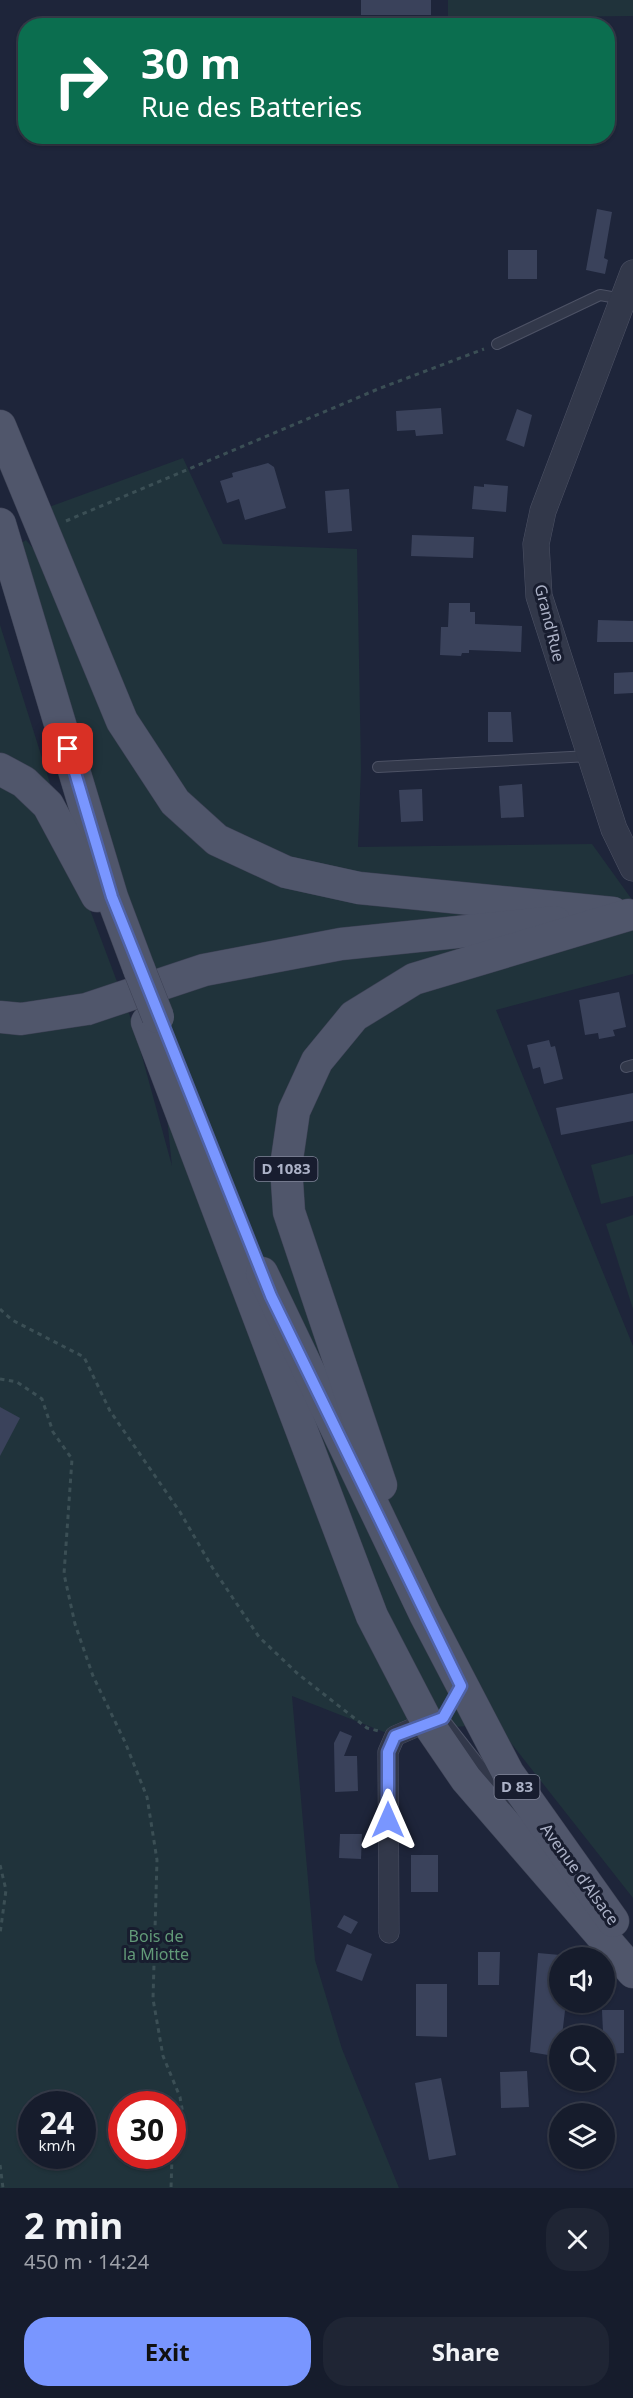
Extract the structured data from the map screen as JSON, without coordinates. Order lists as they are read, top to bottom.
{
  "streets": {
    "main road": ["D 1083", "D 83", "Avenue d'Alsace"],
    "street": ["Grand'Rue"]
  },
  "crossings": [
    ["D 1083", "D 83"],
    ["D 1083", "Avenue d'Alsace"],
    ["D 83", "Avenue d'Alsace"]
  ],
  "parks": ["Bois de la Miotte"],
  "page": {
    "turn": ["30 m", "Rue des Batteries"],
    "speed": "24 km/h",
    "limit": "30",
    "heading": ["2 min", "450 m · 14:24"],
    "buttons": ["Exit", "Share"]
  }
}
